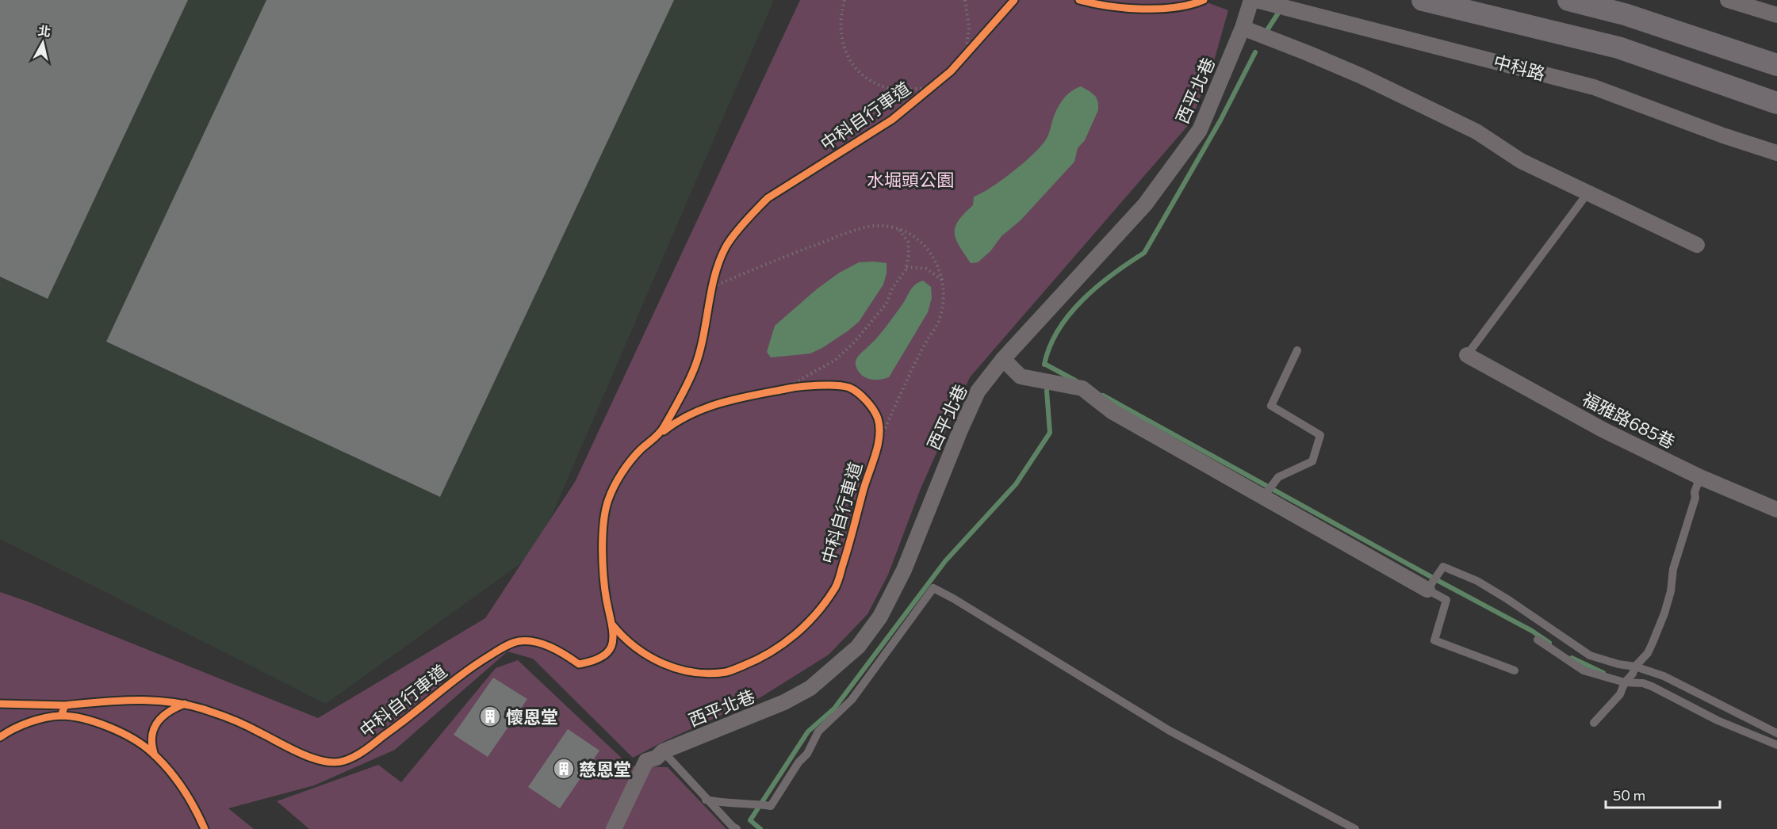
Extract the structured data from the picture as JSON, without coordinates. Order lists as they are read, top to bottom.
{
  "streets": {
    "street": ["中科路", "西平北巷", "福雅路685巷"],
    "cycle path": ["中科自行車道"]
  },
  "parks": ["水堀頭公園"],
  "places": {
    "building": ["懷恩堂", "慈恩堂"]
  },
  "scale_bar": "50 m",
  "north": "top"
}
